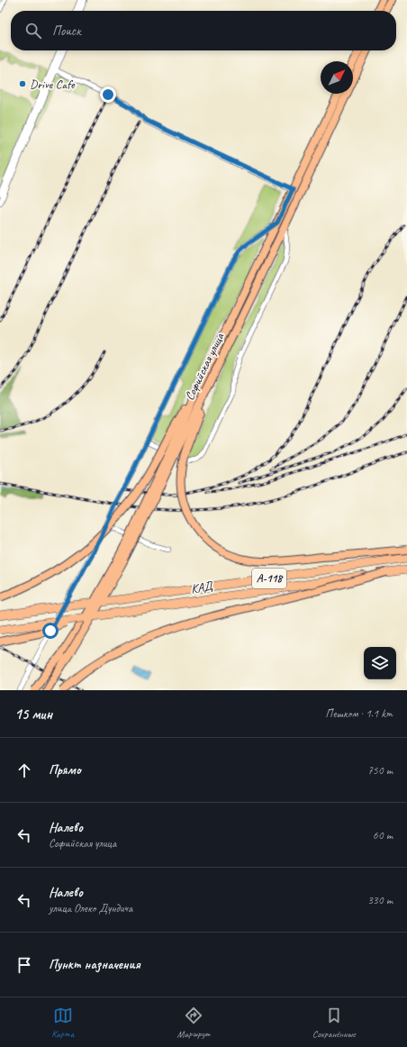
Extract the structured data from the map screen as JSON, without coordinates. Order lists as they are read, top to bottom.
{
  "streets": {
    "highway": ["А-118", "КАД"],
    "main road": ["Софийская улица"]
  },
  "places": ["Drive Cafe"],
  "north": "top right",
  "page": {
    "search": "Поиск",
    "heading": ["15 мин", "Пешком · 1.1 km"],
    "list": [
      ["Прямо", "750 m"],
      ["Налево", "Софийская улица", "60 m"],
      ["Налево", "улица Олеко Дундича", "330 m"],
      "Пункт назначения"
    ],
    "nav": ["Карта", "Маршрут", "Сохранённые"]
  }
}
